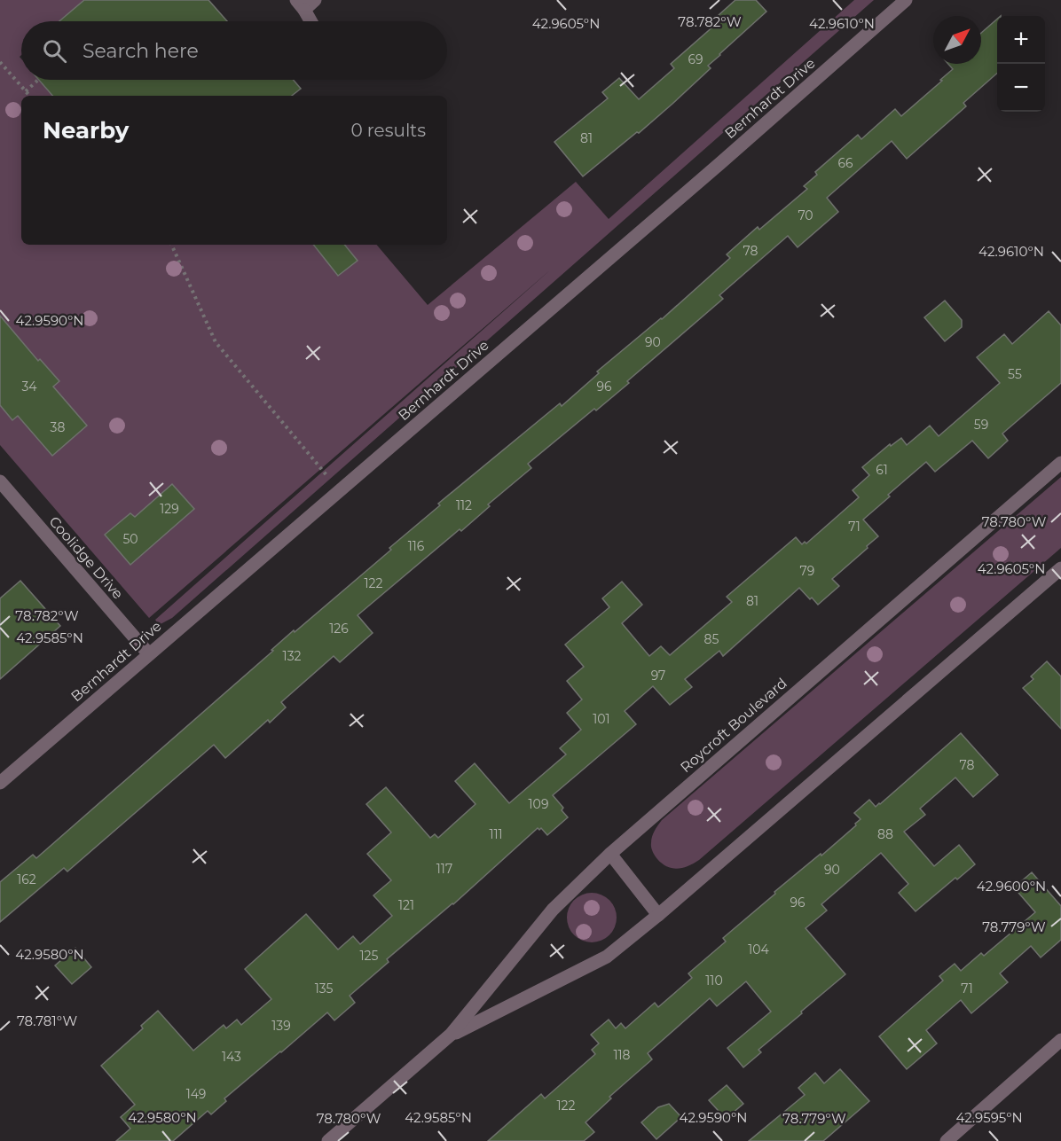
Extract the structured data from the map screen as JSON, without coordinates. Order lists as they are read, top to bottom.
{
  "streets": {
    "street": ["Bernhardt Drive", "Coolidge Drive", "Roycroft Boulevard"]
  },
  "crossings": [
    ["Bernhardt Drive", "Coolidge Drive"]
  ],
  "house_numbers": [
    "69",
    "81",
    "66",
    "70",
    "78",
    "90",
    "55",
    "34",
    "96",
    "59",
    "38",
    "61",
    "112",
    "129",
    "71",
    "50",
    "116",
    "79",
    "122",
    "81",
    "126",
    "85",
    "132",
    "97",
    "101",
    "78",
    "109",
    "111",
    "88",
    "117",
    "90",
    "162",
    "96",
    "121",
    "104",
    "125",
    "110",
    "135",
    "71",
    "139",
    "118",
    "143",
    "149",
    "122"
  ],
  "north": "top right",
  "page": {
    "map_buttons": ["+", "−"],
    "search": "Search here",
    "heading": ["Nearby", "0 results"]
  },
  "coordinates": [
    "78.782°W",
    "42.9605°N",
    "42.9610°N",
    "42.9590°N",
    "78.780°W",
    "42.9585°N",
    "42.9600°N",
    "78.779°W",
    "42.9580°N",
    "78.781°W",
    "42.9595°N"
  ]
}
